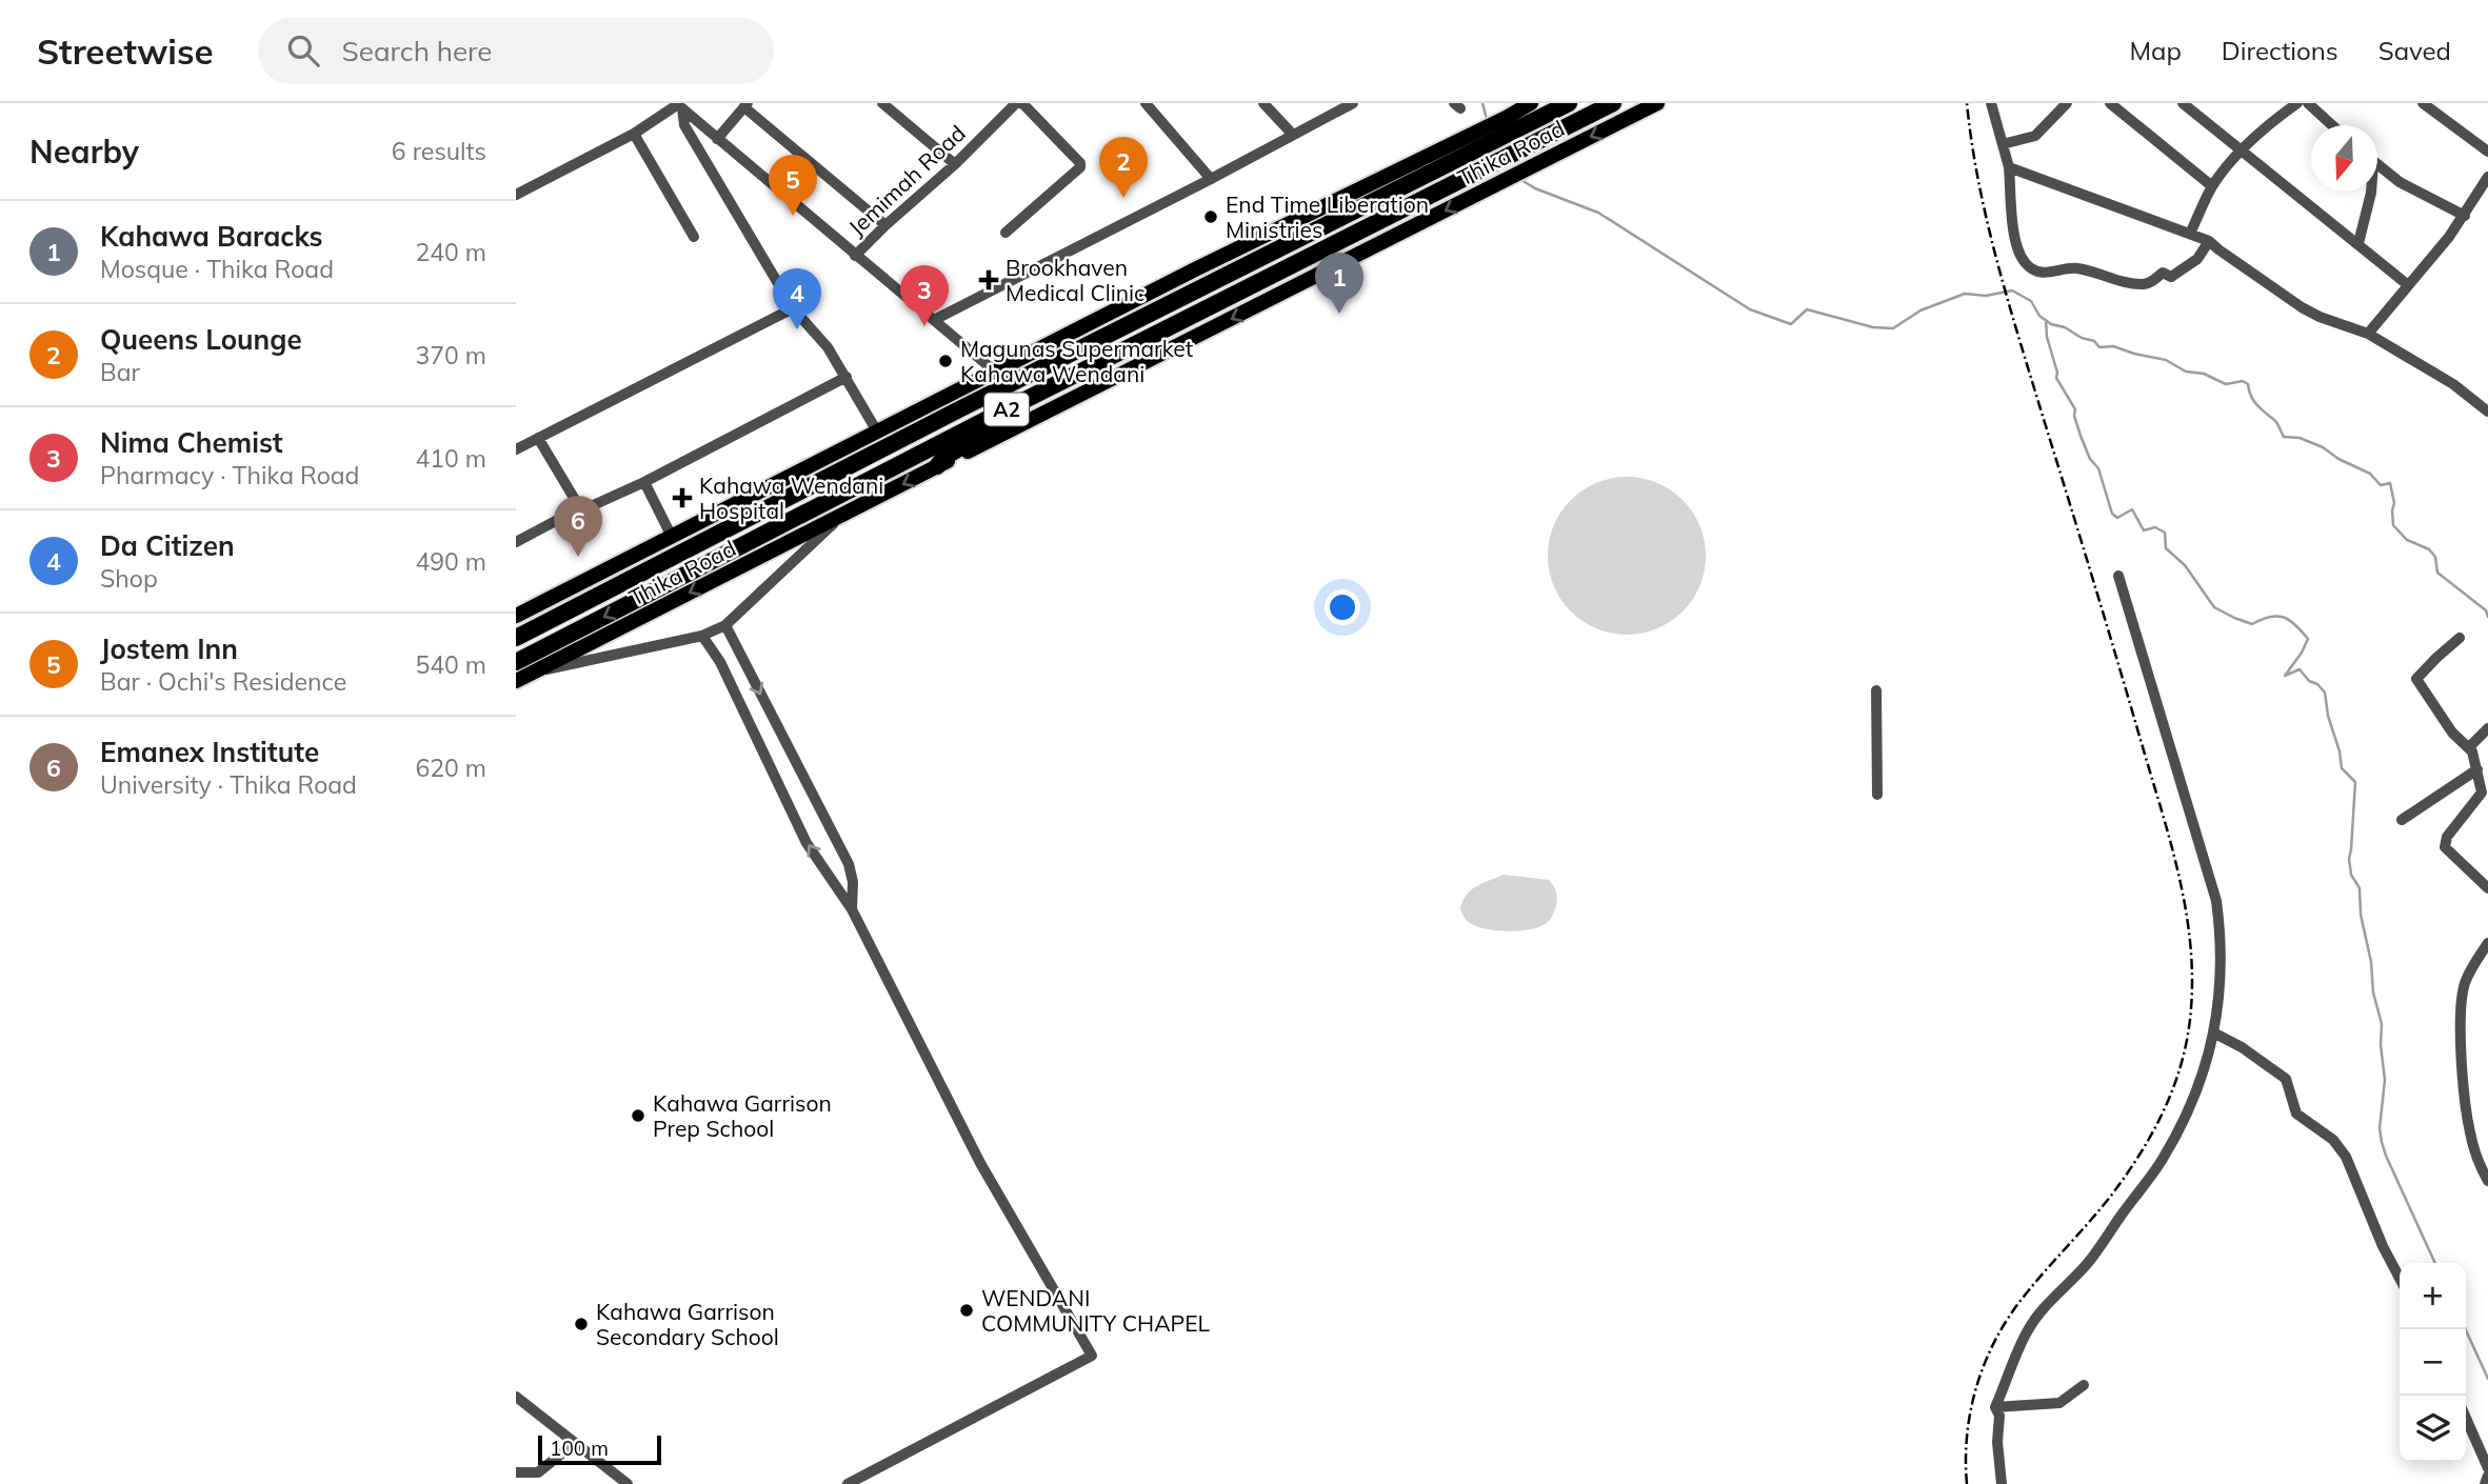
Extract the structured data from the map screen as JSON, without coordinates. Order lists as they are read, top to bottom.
{
  "streets": {
    "highway": ["Thika Road", "A2"],
    "street": ["Jemimah Road"]
  },
  "places": {
    "other": [
      "End Time Liberation Ministries",
      "Magunas Supermarket Kahawa Wendani",
      "Kahawa Garrison Prep School",
      "WENDANI COMMUNITY CHAPEL",
      "Kahawa Garrison Secondary School"
    ],
    "health": ["Brookhaven Medical Clinic", "Kahawa Wendani Hospital"]
  },
  "scale_bar": "100 m",
  "north": "bottom",
  "page": {
    "header": "Streetwise",
    "search": "Search here",
    "nav": ["Map", "Directions", "Saved"],
    "heading": ["Nearby", "6 results"],
    "pins": [
      "2",
      "5",
      "1",
      "3",
      "4",
      "6"
    ],
    "list": [
      {
        "mark": "1",
        "name": "Kahawa Baracks",
        "note": "Mosque · Thika Road",
        "value": "240 m"
      },
      {
        "mark": "2",
        "name": "Queens Lounge",
        "note": "Bar",
        "value": "370 m"
      },
      {
        "mark": "3",
        "name": "Nima Chemist",
        "note": "Pharmacy · Thika Road",
        "value": "410 m"
      },
      {
        "mark": "4",
        "name": "Da Citizen",
        "note": "Shop",
        "value": "490 m"
      },
      {
        "mark": "5",
        "name": "Jostem Inn",
        "note": "Bar · Ochi's Residence",
        "value": "540 m"
      },
      {
        "mark": "6",
        "name": "Emanex Institute",
        "note": "University · Thika Road",
        "value": "620 m"
      }
    ],
    "map_buttons": ["+", "−"],
    "scale": "100 m"
  }
}
